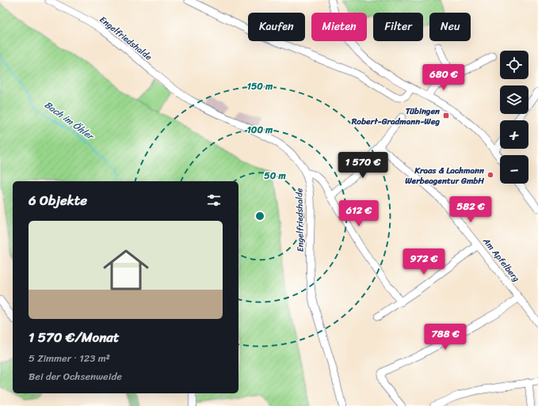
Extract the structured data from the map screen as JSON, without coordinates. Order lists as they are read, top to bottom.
{
  "streets": {
    "street": ["Engelfriedshalde", "Am Apfelberg"]
  },
  "water": ["Bach im Öhler"],
  "places": {
    "transit": ["Tübingen Robert-Gradmann-Weg"],
    "other": ["Kraas & Lachmann Werbeagentur GmbH"]
  },
  "page": {
    "chip": [
      "Kaufen",
      "Mieten",
      "Filter",
      "Neu"
    ],
    "map_buttons": ["+", "−"],
    "price": [
      "680 €",
      "1 570 €",
      "582 €",
      "612 €",
      "972 €",
      "788 €"
    ],
    "heading": "6 Objekte",
    "list": [
      {
        "name": "1 570 €/Monat",
        "note": "5 Zimmer · 123 m² · Bei der Ochsenweide"
      }
    ]
  },
  "rings": ["150 m", "100 m", "50 m"]
}
